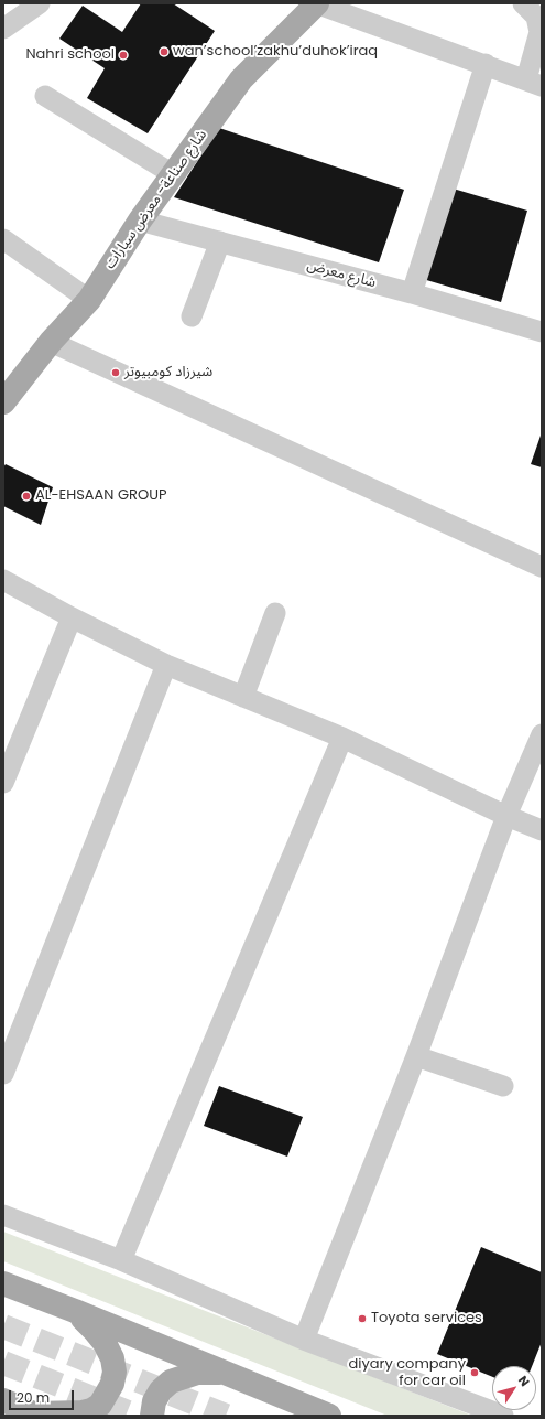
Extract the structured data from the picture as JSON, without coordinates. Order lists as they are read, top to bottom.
{
  "streets": {
    "main road": ["شارع صناعة- معرض سيارات"],
    "street": ["شارع معرض"]
  },
  "crossings": [
    ["شارع صناعة- معرض سيارات", "شارع معرض"]
  ],
  "places": [
    "wan’school’zakhu’duhok’iraq",
    "Nahri school",
    "شيرزاد كومبيوتر",
    "AL-EHSAAN GROUP",
    "Toyota services",
    "diyary company for car oil"
  ],
  "scale_bar": "20 m",
  "north": "top right"
}
